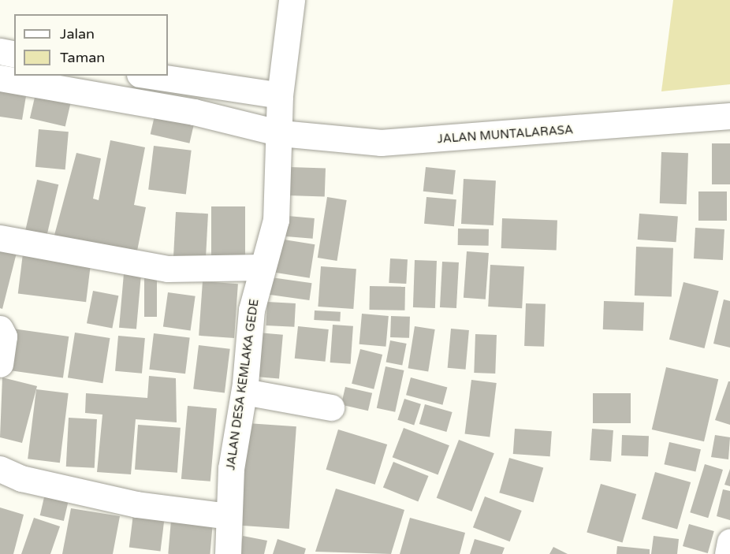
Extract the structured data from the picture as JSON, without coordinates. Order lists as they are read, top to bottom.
{
  "streets": {
    "street": ["JALAN MUNTALARASA", "JALAN DESA KEMLAKA GEDE"]
  },
  "crossings": [
    ["JALAN MUNTALARASA", "JALAN DESA KEMLAKA GEDE"]
  ],
  "legend": ["Jalan", "Taman"]
}
